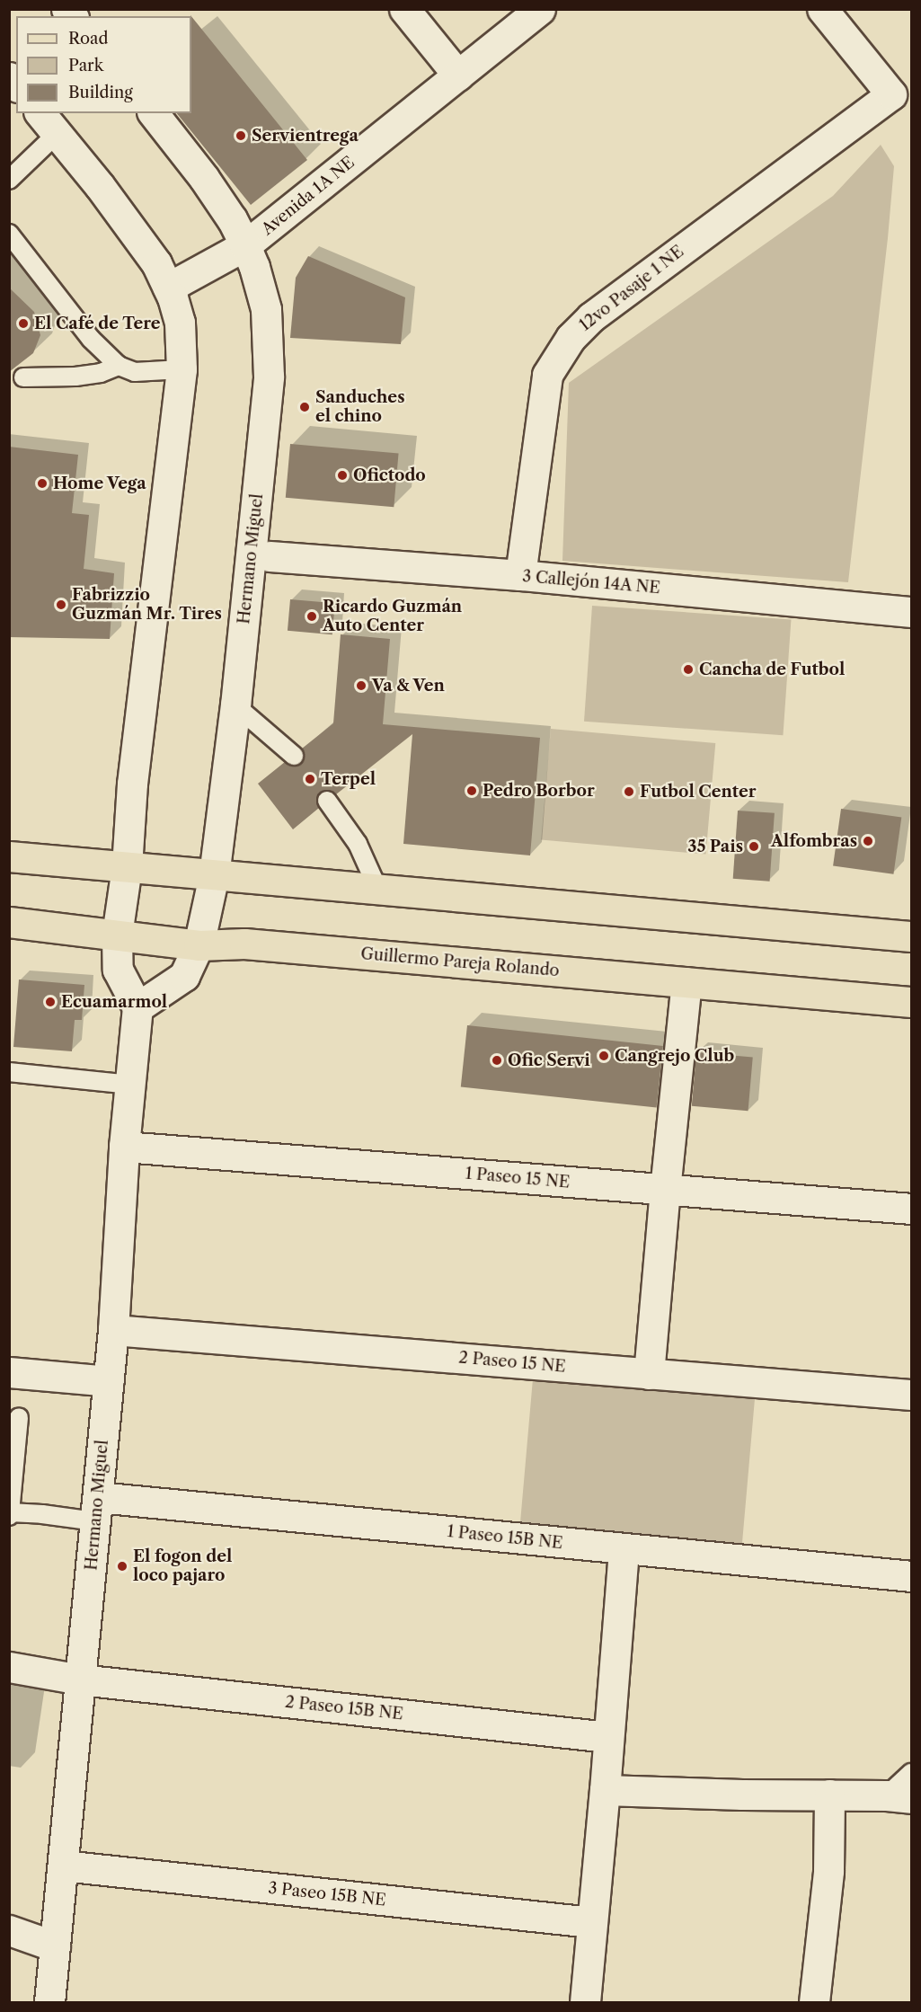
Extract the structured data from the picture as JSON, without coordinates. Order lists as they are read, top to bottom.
{
  "streets": {
    "main road": ["Guillermo Pareja Rolando"],
    "street": [
      "Avenida 1A NE",
      "12vo Pasaje 1 NE",
      "Hermano Miguel",
      "3 Callejón 14A NE",
      "1 Paseo 15 NE",
      "2 Paseo 15 NE",
      "1 Paseo 15B NE",
      "2 Paseo 15B NE",
      "3 Paseo 15B NE"
    ]
  },
  "crossings": [
    ["Avenida 1A NE", "Hermano Miguel"],
    ["12vo Pasaje 1 NE", "3 Callejón 14A NE"],
    ["Hermano Miguel", "Guillermo Pareja Rolando"],
    ["Hermano Miguel", "1 Paseo 15 NE"],
    ["Hermano Miguel", "2 Paseo 15 NE"],
    ["Hermano Miguel", "1 Paseo 15B NE"],
    ["Hermano Miguel", "2 Paseo 15B NE"],
    ["Hermano Miguel", "3 Paseo 15B NE"]
  ],
  "places": [
    "Servientrega",
    "El Café de Tere",
    "Sanduches el chino",
    "Ofictodo",
    "Home Vega",
    "Fabrizzio Guzmán Mr. Tires",
    "Ricardo Guzmán Auto Center",
    "Cancha de Futbol",
    "Va & Ven",
    "Terpel",
    "Pedro Borbor",
    "Futbol Center",
    "Alfombras",
    "35 Pais",
    "Ecuamarmol",
    "Cangrejo Club",
    "Ofic Servi",
    "El fogon del loco pajaro"
  ],
  "legend": ["Road", "Park", "Building"]
}
